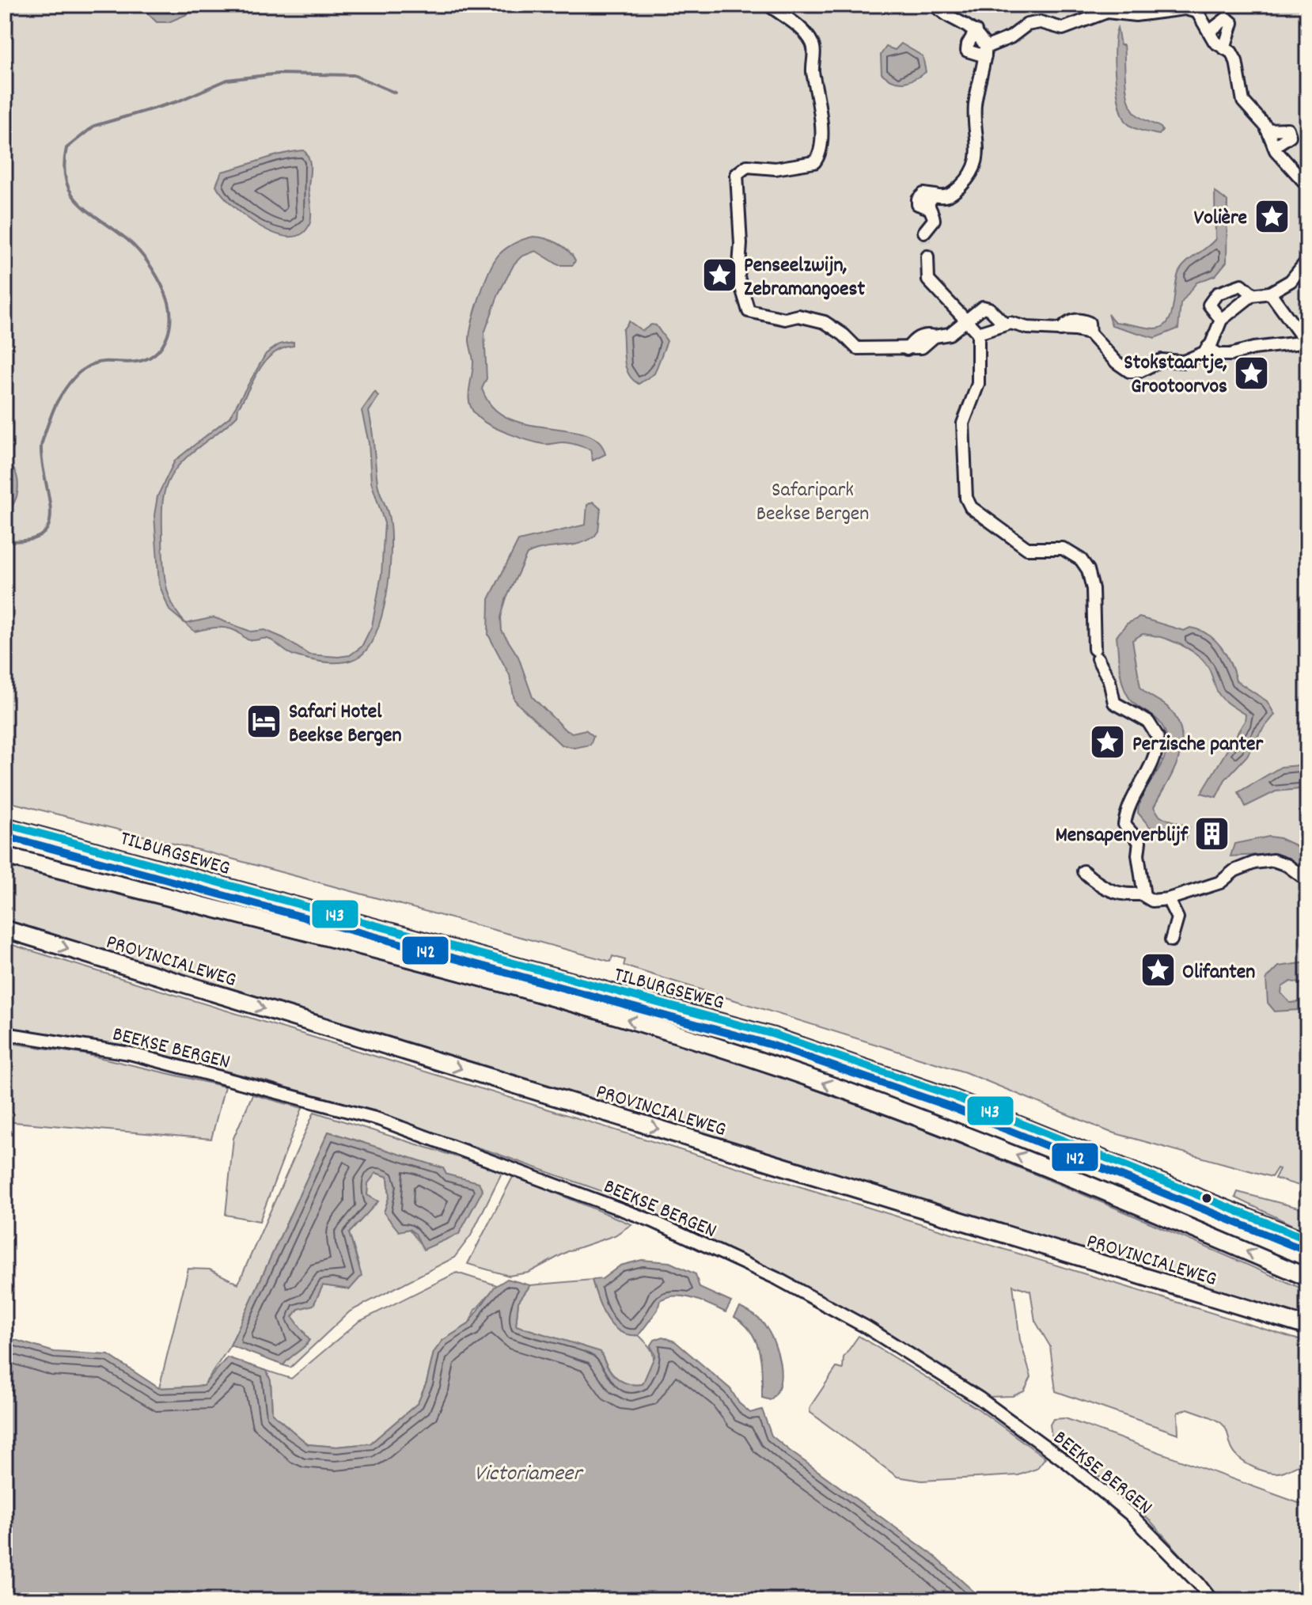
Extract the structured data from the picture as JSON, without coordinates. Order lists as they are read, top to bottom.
{
  "streets": {
    "highway": ["PROVINCIALEWEG"],
    "street": ["TILBURGSEWEG", "BEEKSE BERGEN"]
  },
  "water": ["Victoriameer"],
  "parks": ["Safaripark Beekse Bergen"],
  "places": {
    "place": [
      "Volière",
      "Penseelzwijn, Zebramangoest",
      "Stokstaartje, Grootoorvos",
      "Perzische panter",
      "Olifanten"
    ],
    "hotel": ["Safari Hotel Beekse Bergen"],
    "building": ["Mensapenverblijf"]
  },
  "lines": ["transit line 143", "transit line 142"]
}
